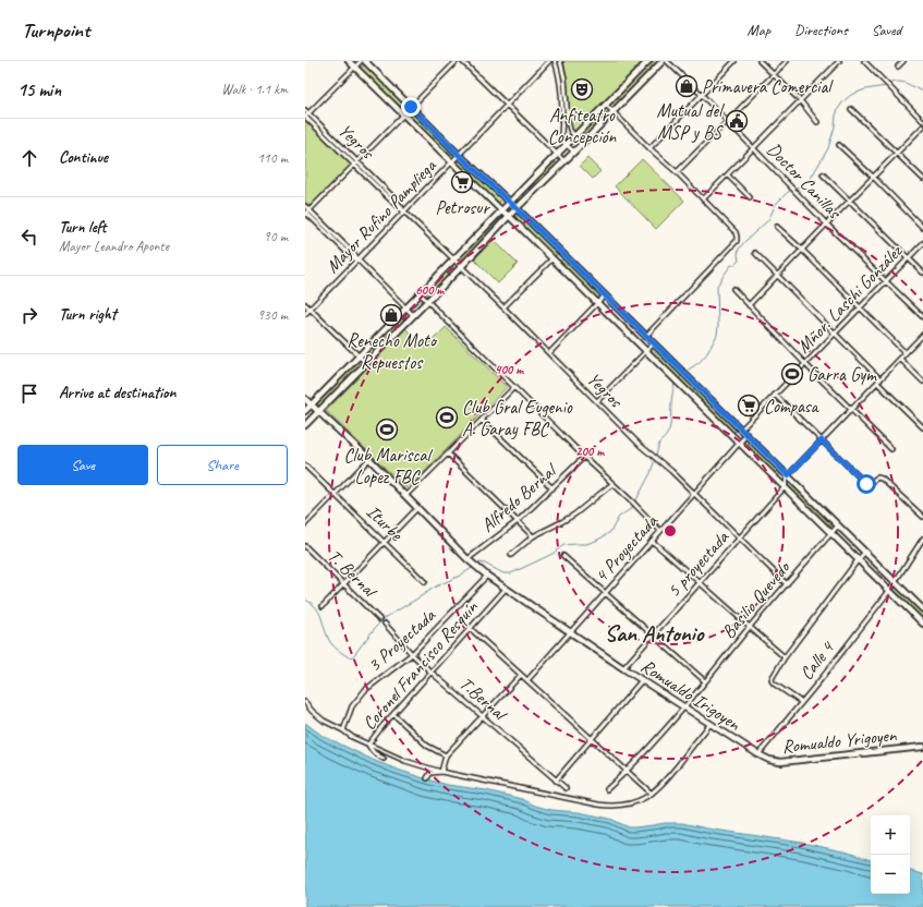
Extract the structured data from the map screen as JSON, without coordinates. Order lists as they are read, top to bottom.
{
  "streets": {
    "street": [
      "Yegros",
      "Doctor Canillas",
      "Mayor Rufino Pampliega",
      "Mñor. Laschi González",
      "Alfredo Bernal",
      "Iturbe",
      "4 Proyectada",
      "5 proyectada",
      "T. Bernal",
      "Basilio Quevedo",
      "3 Proyectada",
      "Calle 4",
      "Coronel Francisco Resquín",
      "Romualdo Irigoyen",
      "T.Bernal",
      "Romualdo Yrigoyen"
    ]
  },
  "crossings": [
    ["Yegros", "Mayor Rufino Pampliega"],
    ["Yegros", "4 Proyectada"],
    ["Yegros", "5 proyectada"],
    ["Yegros", "Basilio Quevedo"],
    ["Doctor Canillas", "Mñor. Laschi González"],
    ["Alfredo Bernal", "Romualdo Irigoyen"],
    ["4 Proyectada", "Romualdo Irigoyen"],
    ["5 proyectada", "Romualdo Irigoyen"],
    ["Basilio Quevedo", "Romualdo Irigoyen"],
    ["3 Proyectada", "Romualdo Irigoyen"],
    ["3 Proyectada", "T.Bernal"],
    ["Calle 4", "Romualdo Irigoyen"],
    ["Calle 4", "Romualdo Yrigoyen"],
    ["Coronel Francisco Resquín", "Romualdo Irigoyen"],
    ["Coronel Francisco Resquín", "T.Bernal"],
    ["Romualdo Irigoyen", "Romualdo Yrigoyen"]
  ],
  "districts": ["San Antonio"],
  "places": {
    "shop": ["Primavera Comercial", "Renecho Moto Repuestos"],
    "theatre": ["Anfiteatro Concepción"],
    "public building": ["Mutual del MSP y BS"],
    "supermarket": ["Petrosur", "Compasa"],
    "sports": ["Garra Gym", "Club Gral Eugenio A. Garay FBC", "Club Mariscal Lopez FBC"]
  },
  "page": {
    "header": "Turnpoint",
    "nav": ["Map", "Directions", "Saved"],
    "heading": ["15 min", "Walk · 1.1 km"],
    "list": [
      ["Continue", "110 m"],
      ["Turn left", "Mayor Leandro Aponte", "90 m"],
      ["Turn right", "930 m"],
      "Arrive at destination"
    ],
    "buttons": ["Save", "Share"],
    "map_buttons": ["+", "−"]
  },
  "rings": ["600 m", "400 m", "200 m"]
}
